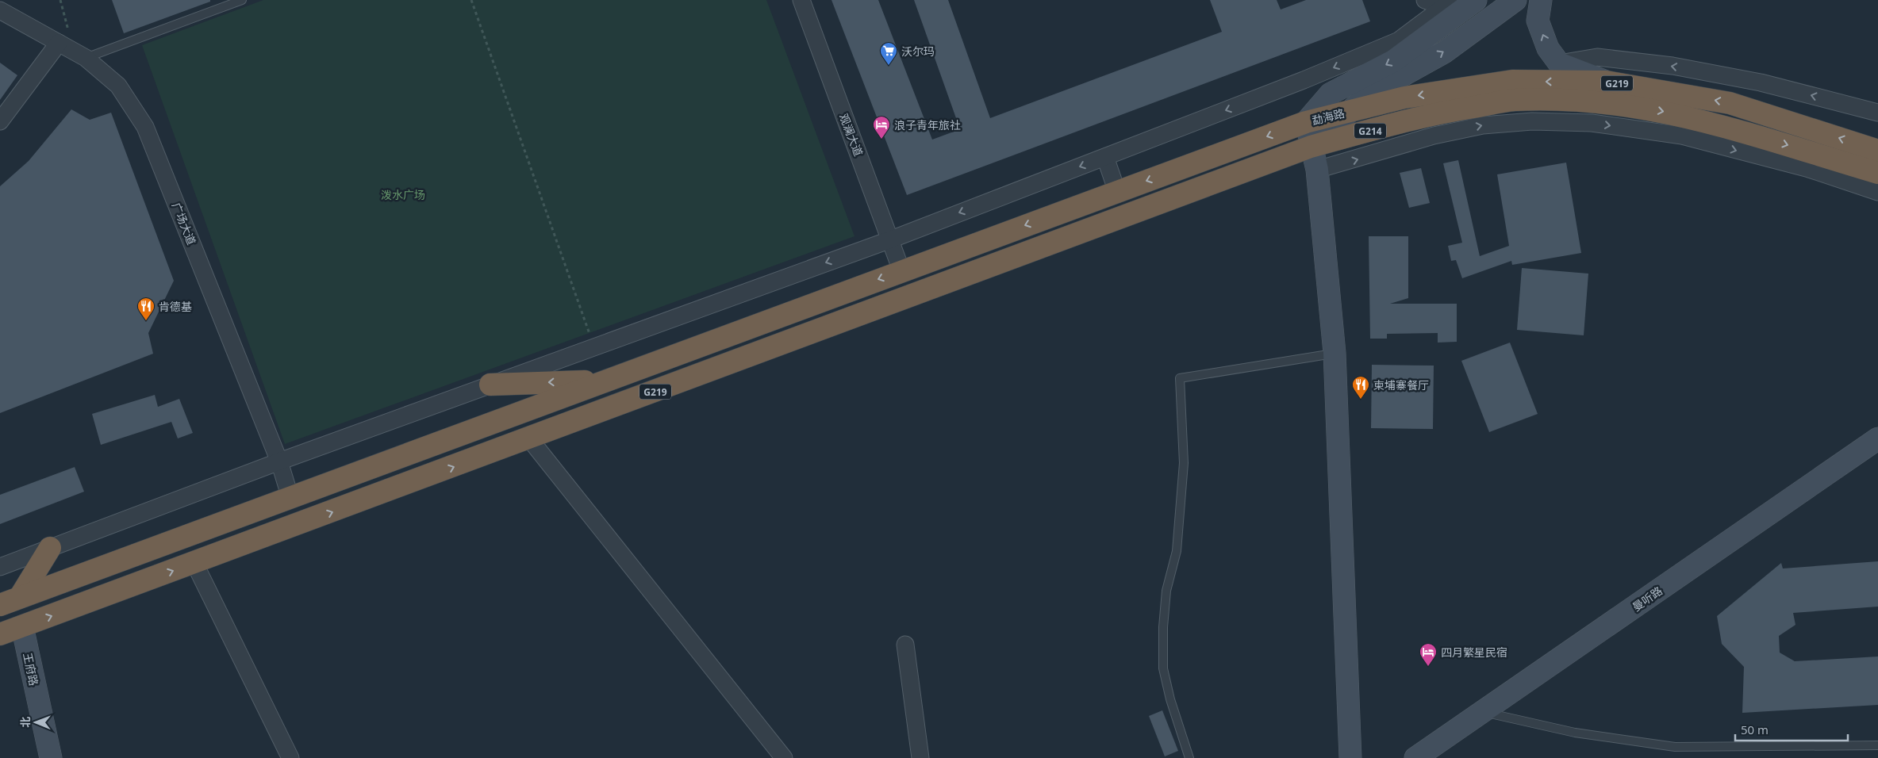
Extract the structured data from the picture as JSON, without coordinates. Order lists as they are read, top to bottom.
{
  "streets": {
    "highway": ["G219", "勐海路", "G214"],
    "street": [
      "观澜大道",
      "广场大道",
      "曼听路",
      "王府路"
    ]
  },
  "crossings": [
    ["G219", "勐海路"],
    ["G219", "G214"],
    ["G219", "观澜大道"],
    ["G219", "广场大道"],
    ["G219", "王府路"]
  ],
  "parks": ["泼水广场"],
  "places": {
    "supermarket": ["沃尔玛"],
    "hotel": ["浪子青年旅社", "四月繁星民宿"],
    "restaurant": ["肯德基", "柬埔寨餐厅"]
  },
  "scale_bar": "50 m",
  "north": "left"
}
